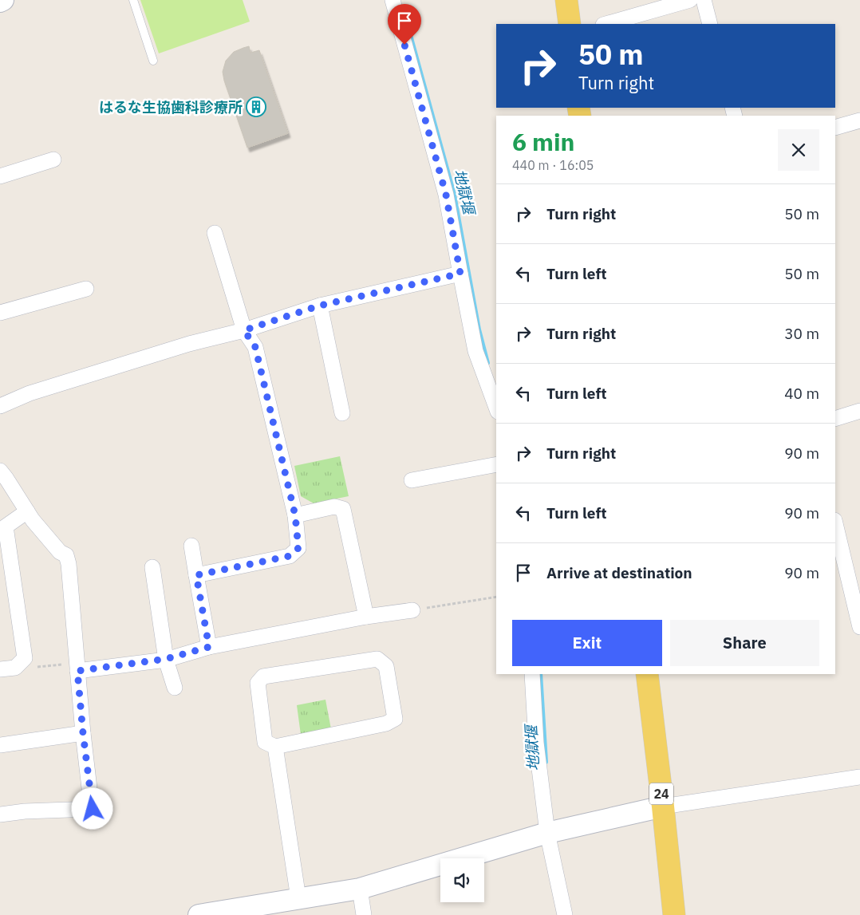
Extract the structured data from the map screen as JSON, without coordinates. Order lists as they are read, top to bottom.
{
  "streets": {
    "main road": ["24"]
  },
  "water": ["地獄堰"],
  "places": {
    "building": ["はるな生協歯科診療所"]
  },
  "page": {
    "turn": ["50 m", "Turn right"],
    "heading": ["6 min", "440 m · 16:05"],
    "list": [
      {
        "name": "Turn right",
        "value": "50 m"
      },
      {
        "name": "Turn left",
        "value": "50 m"
      },
      {
        "name": "Turn right",
        "value": "30 m"
      },
      {
        "name": "Turn left",
        "value": "40 m"
      },
      {
        "name": "Turn right",
        "value": "90 m"
      },
      {
        "name": "Turn left",
        "value": "90 m"
      },
      {
        "name": "Arrive at destination",
        "value": "90 m"
      }
    ],
    "buttons": ["Exit", "Share"]
  }
}
